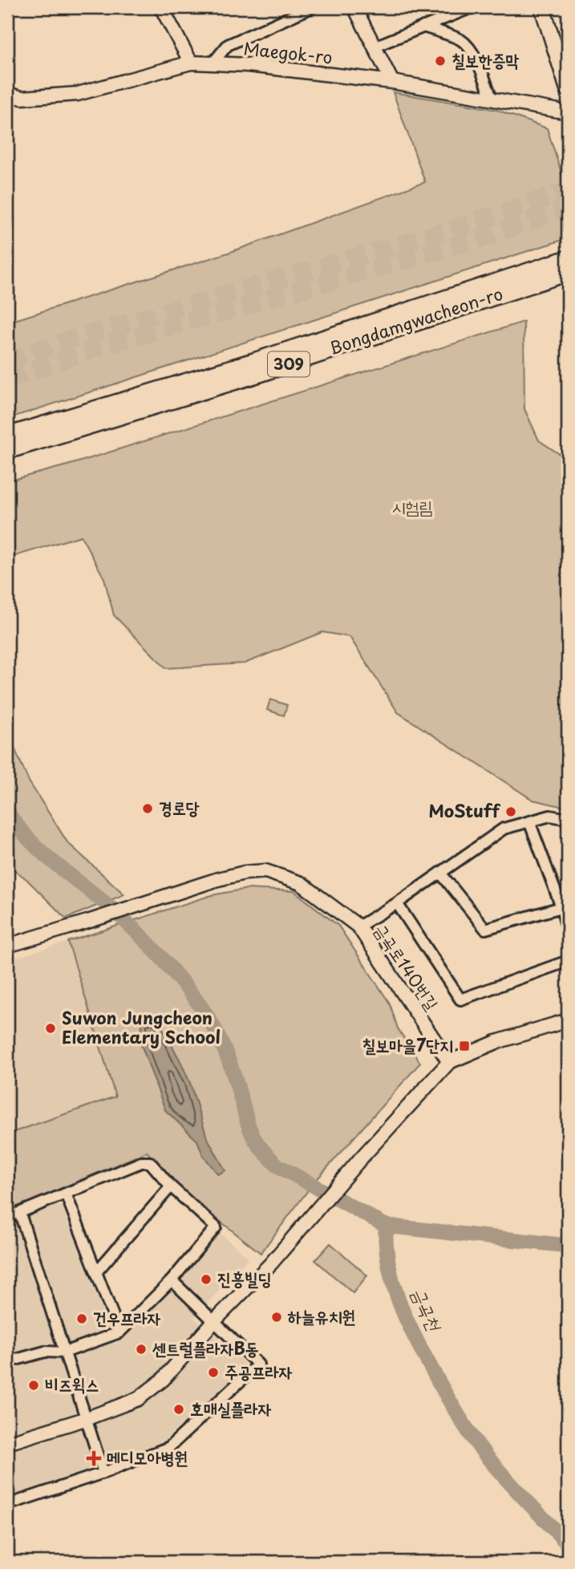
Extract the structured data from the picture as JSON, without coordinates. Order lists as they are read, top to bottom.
{
  "streets": {
    "highway": ["Bongdamgwacheon-ro", "309"],
    "street": ["Maegok-ro", "금곡로140번길"]
  },
  "water": ["금곡천"],
  "parks": ["시험림"],
  "places": {
    "other": [
      "칠보한증막",
      "경로당",
      "MoStuff",
      "Suwon Jungcheon Elementary School",
      "진흥빌딩",
      "하늘유치원",
      "건우프라자",
      "센트럴플라자B동",
      "주공프라자",
      "비즈윅스",
      "호매실플라자"
    ],
    "transit": ["칠보마을7단지"],
    "health": ["메디모아병원"]
  }
}
